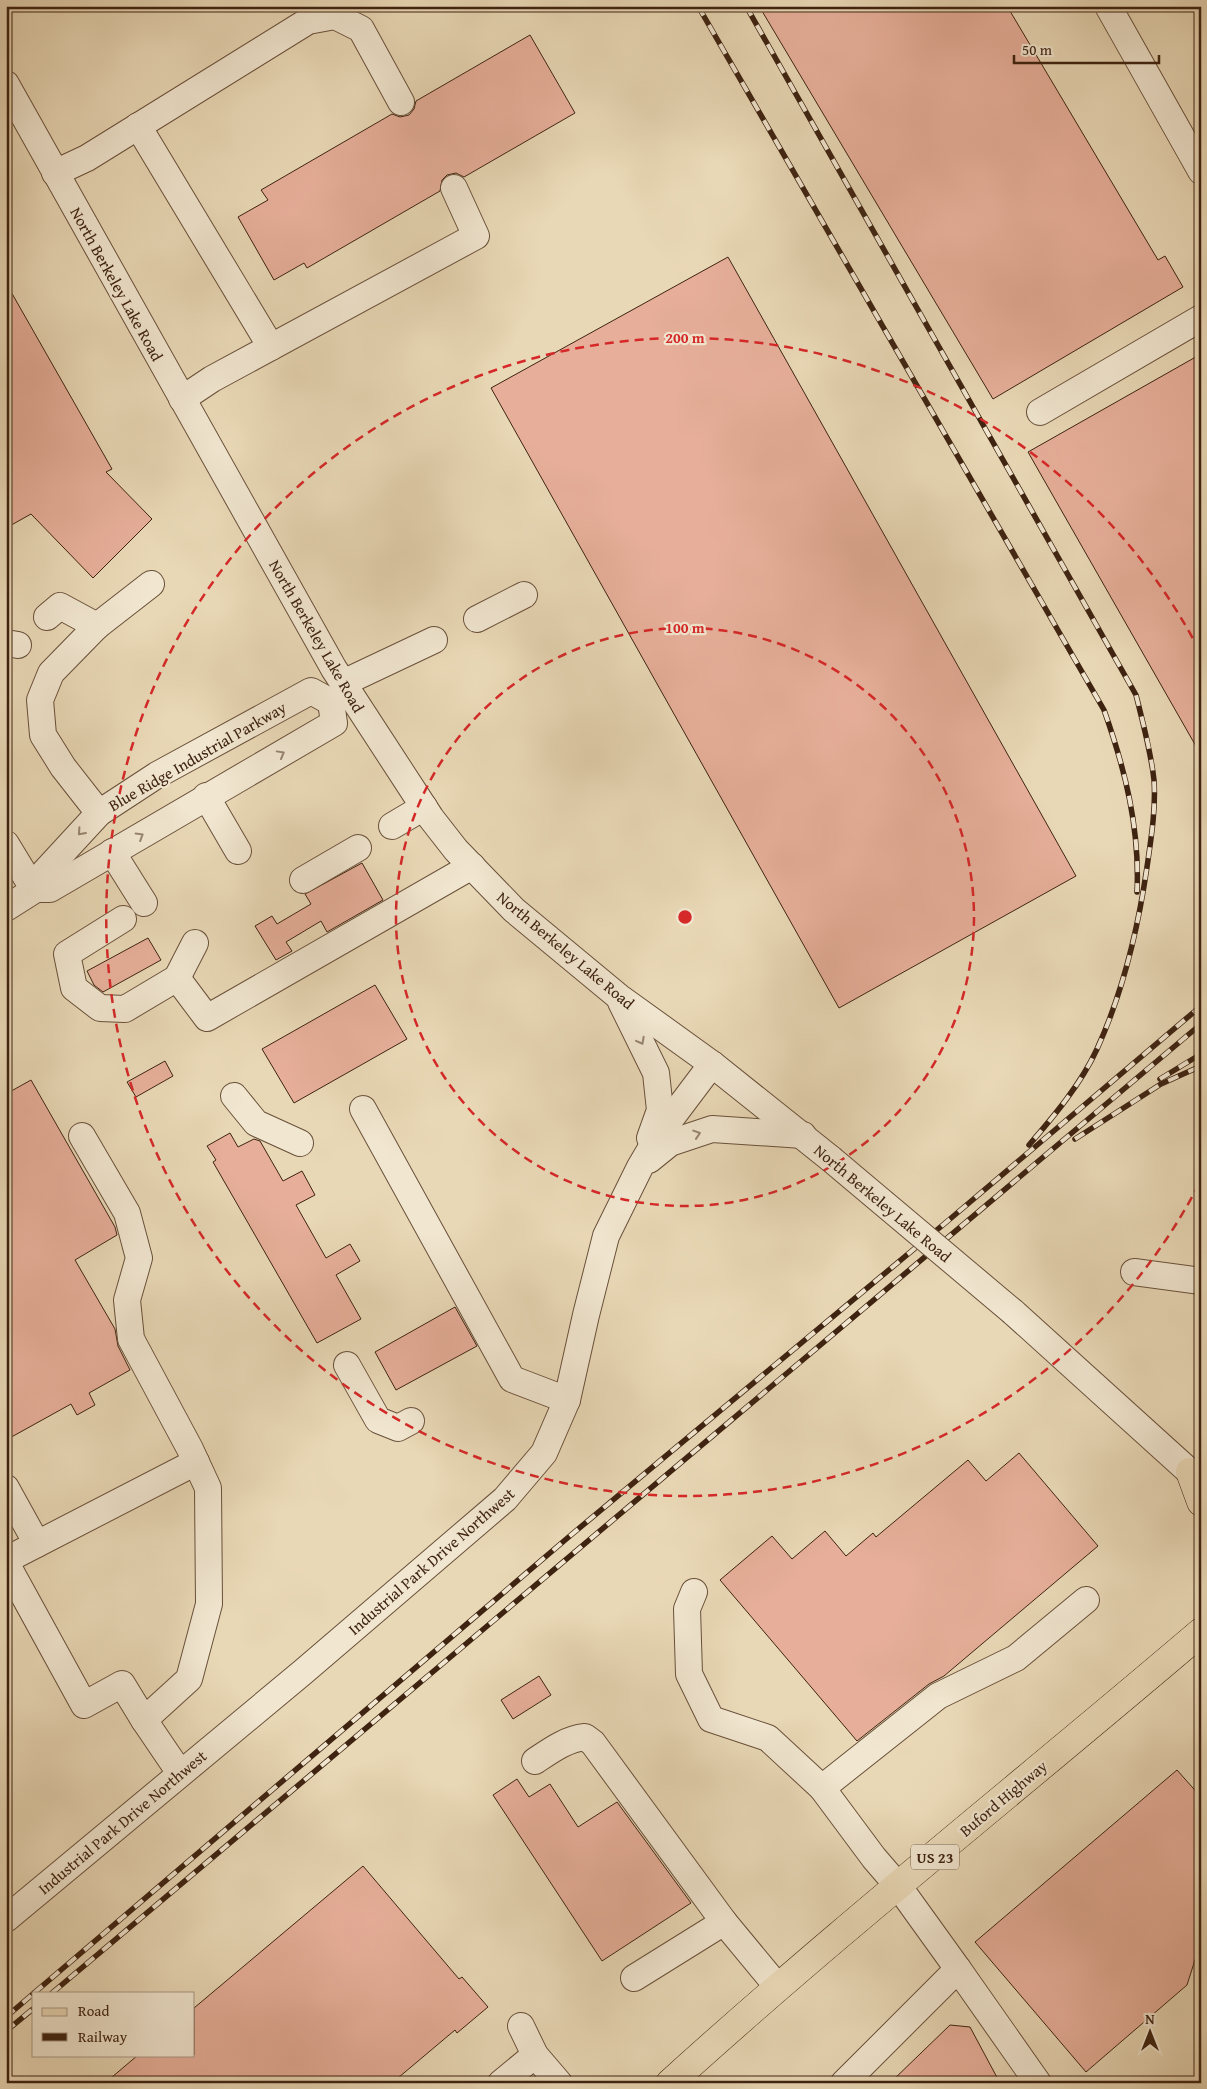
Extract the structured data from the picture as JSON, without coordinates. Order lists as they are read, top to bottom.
{
  "streets": {
    "main road": ["Buford Highway", "US 23"],
    "street": ["North Berkeley Lake Road", "Blue Ridge Industrial Parkway", "Industrial Park Drive Northwest"]
  },
  "crossings": [
    ["North Berkeley Lake Road", "Blue Ridge Industrial Parkway"],
    ["North Berkeley Lake Road", "Industrial Park Drive Northwest"]
  ],
  "legend": ["Road", "Railway"],
  "scale_bar": "50 m",
  "north": "top",
  "rings": ["200 m", "100 m"]
}
